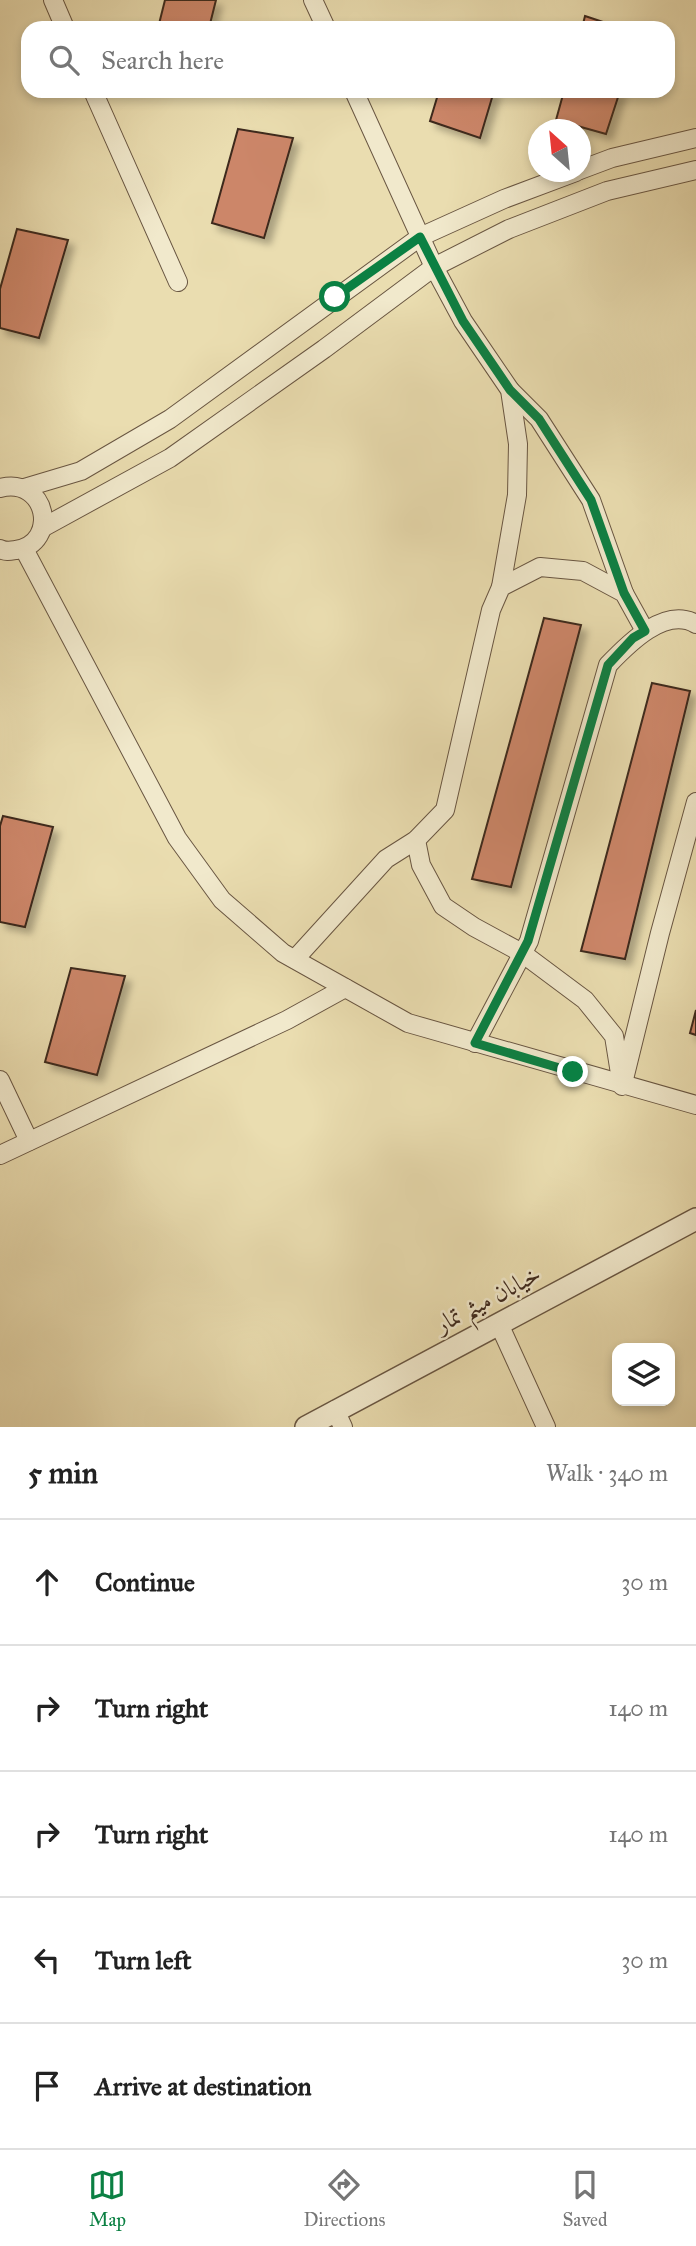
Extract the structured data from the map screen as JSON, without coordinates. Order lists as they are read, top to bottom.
{
  "streets": {
    "street": ["خیابان میثم تمار"]
  },
  "north": "top left",
  "page": {
    "search": "Search here",
    "heading": ["5 min", "Walk · 340 m"],
    "list": [
      ["Continue", "30 m"],
      ["Turn right", "140 m"],
      ["Turn right", "140 m"],
      ["Turn left", "30 m"],
      "Arrive at destination"
    ],
    "nav": ["Map", "Directions", "Saved"]
  }
}
